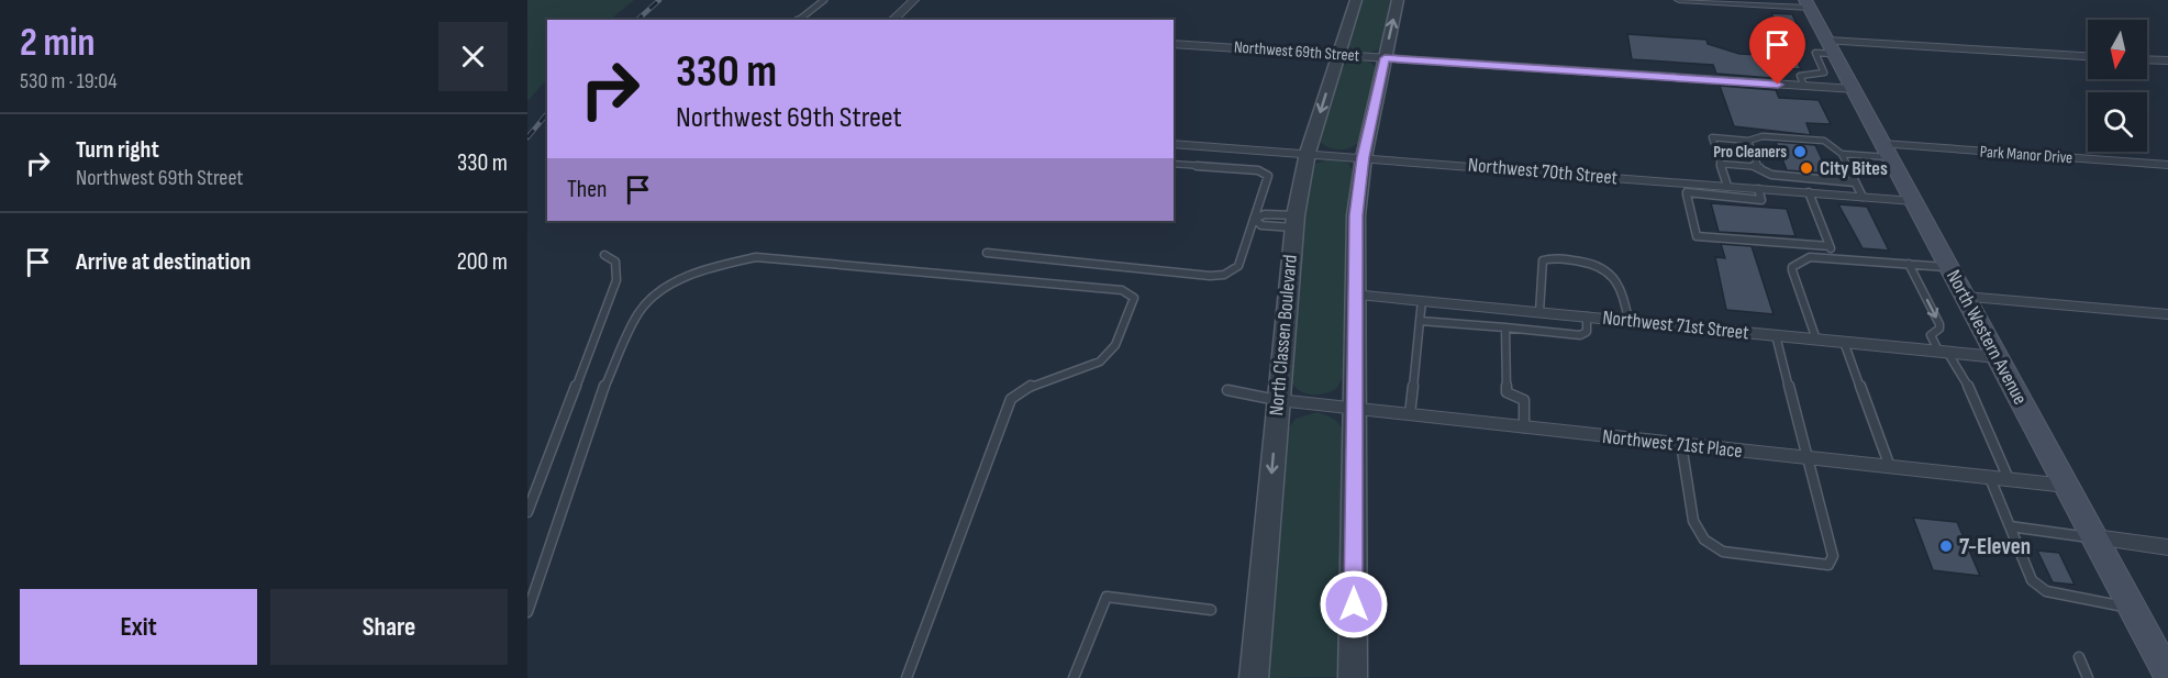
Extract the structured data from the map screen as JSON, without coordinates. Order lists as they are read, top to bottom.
{
  "streets": {
    "main road": ["North Western Avenue"],
    "street": [
      "Northwest 69th Street",
      "Park Manor Drive",
      "Northwest 70th Street",
      "Northwest 71st Street",
      "North Classen Boulevard",
      "Northwest 71st Place"
    ]
  },
  "crossings": [
    ["Northwest 69th Street", "North Classen Boulevard"],
    ["Northwest 69th Street", "North Western Avenue"],
    ["Park Manor Drive", "North Western Avenue"],
    ["Northwest 70th Street", "North Classen Boulevard"],
    ["Northwest 70th Street", "North Western Avenue"],
    ["Northwest 71st Street", "North Western Avenue"],
    ["North Classen Boulevard", "Northwest 71st Place"],
    ["North Western Avenue", "Northwest 71st Place"]
  ],
  "places": ["Pro Cleaners", "City Bites", "7-Eleven"],
  "north": "bottom",
  "page": {
    "heading": ["2 min", "530 m · 19:04"],
    "turn": ["330 m", "Northwest 69th Street"],
    "list": [
      {
        "name": "Turn right",
        "note": "Northwest 69th Street",
        "value": "330 m"
      },
      {
        "name": "Arrive at destination",
        "value": "200 m"
      }
    ],
    "then": "Then",
    "buttons": ["Exit", "Share"]
  }
}
